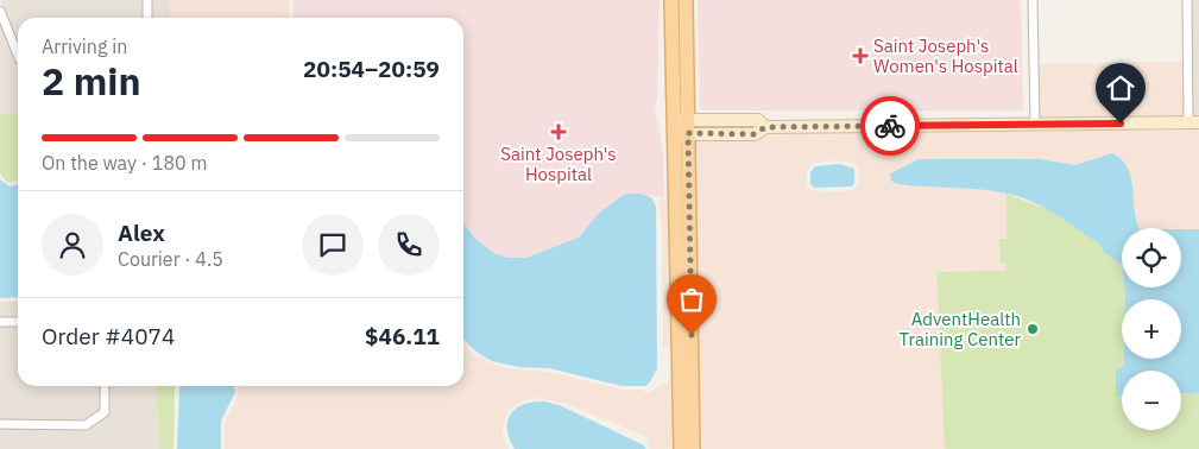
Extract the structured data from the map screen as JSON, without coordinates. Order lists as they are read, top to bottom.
{
  "places": {
    "health": ["Saint Joseph's Women's Hospital", "Saint Joseph's Hospital"],
    "other": ["AdventHealth Training Center"]
  },
  "page": {
    "heading": ["2 min", "Arriving in", "20:54–20:59"],
    "panel": [
      "Alex",
      "Courier · 4.5",
      "Order #4074",
      "$46.11"
    ],
    "bar": "On the way · 180 m",
    "map_buttons": ["+", "−"]
  }
}
